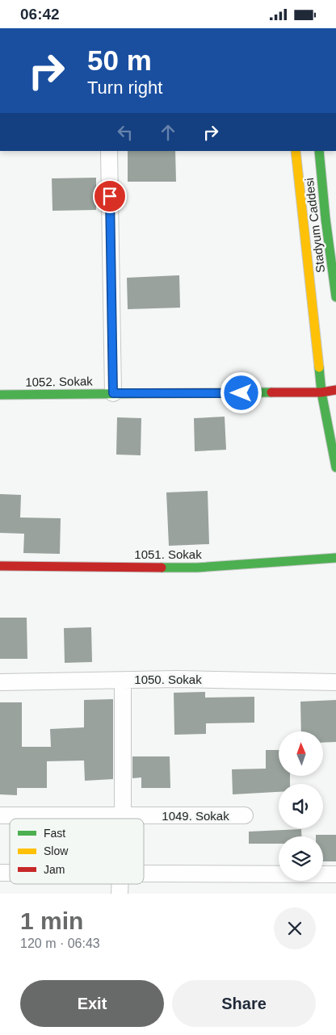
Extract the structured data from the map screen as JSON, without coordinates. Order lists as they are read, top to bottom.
{
  "streets": {
    "street": [
      "Stadyum Caddesi",
      "1052. Sokak",
      "1051. Sokak",
      "1050. Sokak",
      "1049. Sokak"
    ]
  },
  "legend": ["Fast", "Slow", "Jam"],
  "north": "top",
  "page": {
    "status": "06:42",
    "turn": ["50 m", "Turn right"],
    "heading": ["1 min", "120 m · 06:43"],
    "buttons": ["Exit", "Share"]
  }
}
